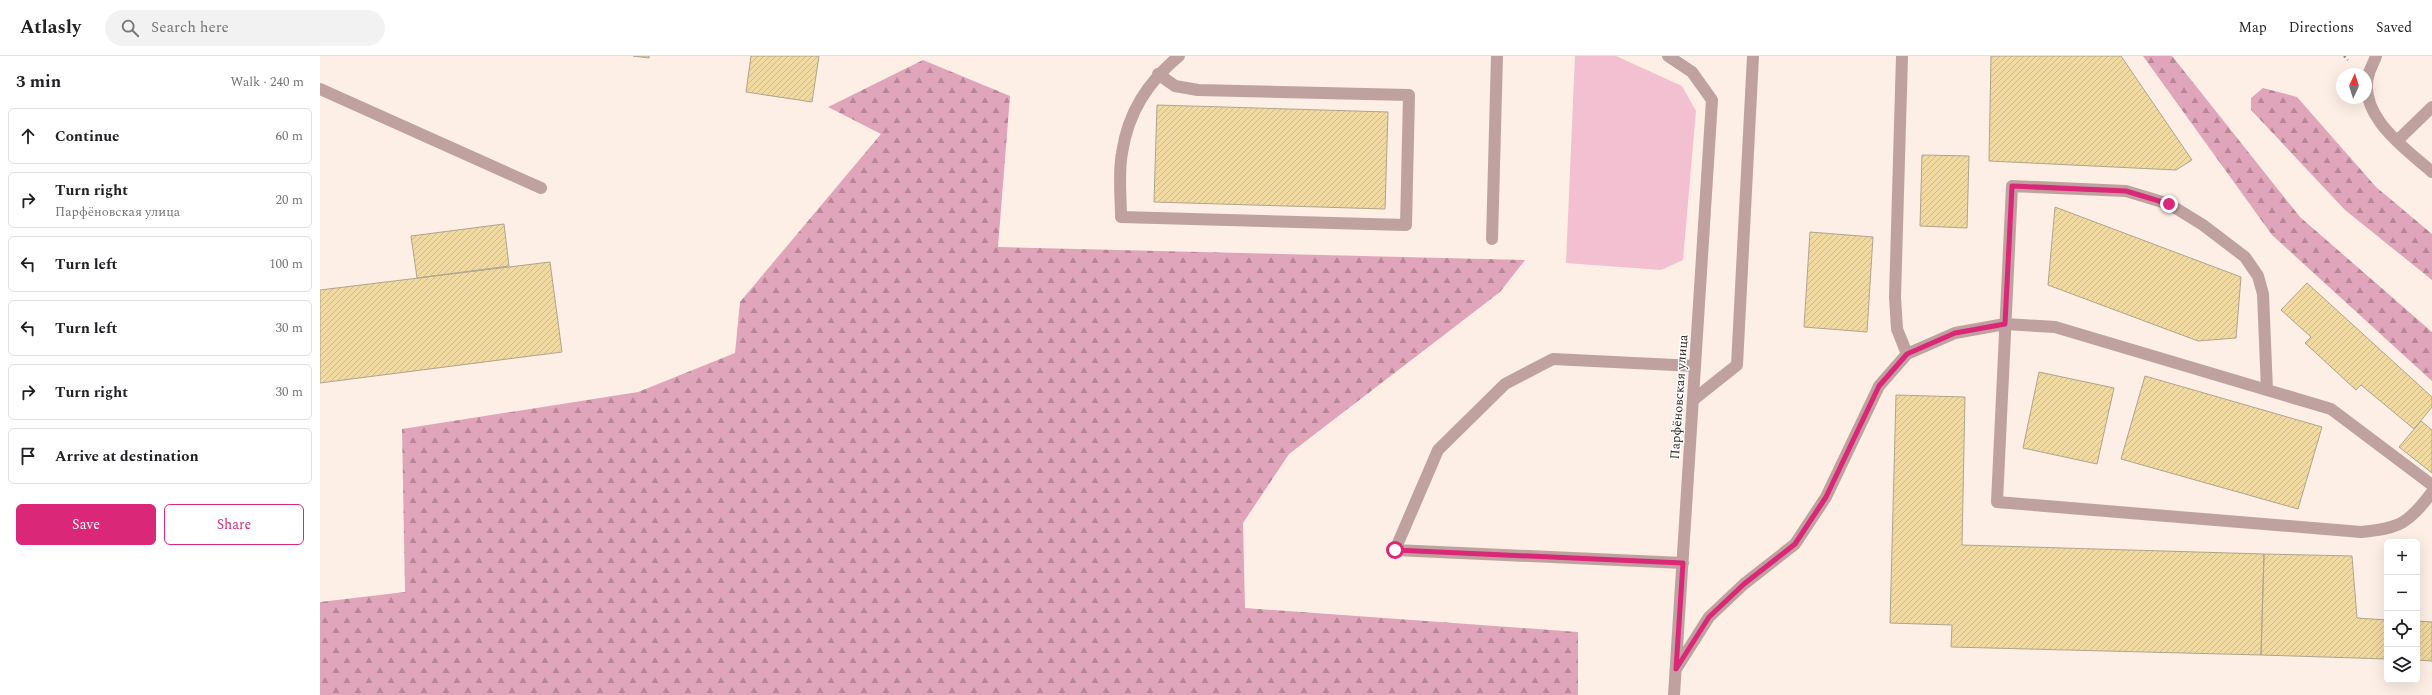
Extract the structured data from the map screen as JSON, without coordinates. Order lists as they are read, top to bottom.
{
  "streets": {
    "street": ["Парфёновская улица"]
  },
  "north": "top",
  "page": {
    "header": "Atlasly",
    "search": "Search here",
    "nav": ["Map", "Directions", "Saved"],
    "heading": ["3 min", "Walk · 240 m"],
    "list": [
      ["Continue", "60 m"],
      ["Turn right", "Парфёновская улица", "20 m"],
      ["Turn left", "100 m"],
      ["Turn left", "30 m"],
      ["Turn right", "30 m"],
      "Arrive at destination"
    ],
    "buttons": ["Save", "Share"],
    "map_buttons": ["+", "−"]
  }
}
